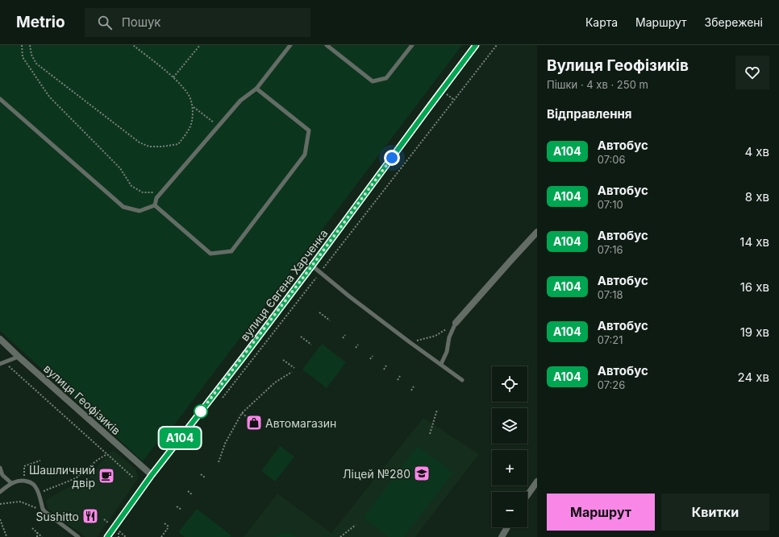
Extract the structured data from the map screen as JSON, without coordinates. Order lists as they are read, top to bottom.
{
  "streets": {
    "main road": ["вулиця Євгена Харченка"],
    "street": ["вулиця Геофізиків"]
  },
  "crossings": [
    ["вулиця Євгена Харченка", "вулиця Геофізиків"]
  ],
  "places": {
    "shop": ["Автомагазин"],
    "school or university": ["Ліцей №280"],
    "cafe": ["Шашличний двір"],
    "restaurant": ["Sushitto"]
  },
  "lines": ["bus line А104"],
  "page": {
    "header": "Metrio",
    "search": "Пошук",
    "nav": ["Карта", "Маршрут", "Збережені"],
    "on_map": "А104",
    "heading": [
      ["Вулиця Геофізиків", "Пішки · 4 хв · 250 m"],
      "Відправлення"
    ],
    "list": [
      {
        "mark": "А104",
        "name": "Автобус",
        "note": "07:06",
        "value": "4 хв"
      },
      {
        "mark": "А104",
        "name": "Автобус",
        "note": "07:10",
        "value": "8 хв"
      },
      {
        "mark": "А104",
        "name": "Автобус",
        "note": "07:16",
        "value": "14 хв"
      },
      {
        "mark": "А104",
        "name": "Автобус",
        "note": "07:18",
        "value": "16 хв"
      },
      {
        "mark": "А104",
        "name": "Автобус",
        "note": "07:21",
        "value": "19 хв"
      },
      {
        "mark": "А104",
        "name": "Автобус",
        "note": "07:26",
        "value": "24 хв"
      }
    ],
    "map_buttons": ["+", "−"],
    "buttons": ["Маршрут", "Квитки"]
  }
}
